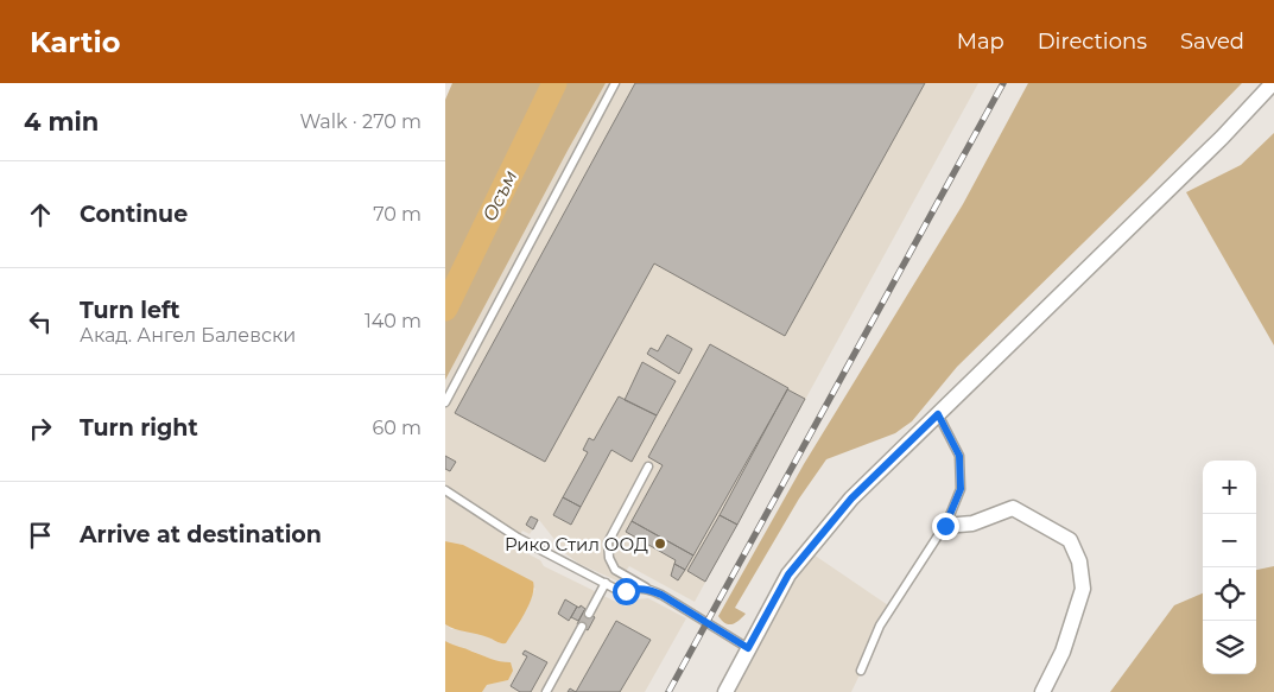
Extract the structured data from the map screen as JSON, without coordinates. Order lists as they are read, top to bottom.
{
  "water": ["Осъм"],
  "places": ["Рико Стил ООД"],
  "page": {
    "header": "Kartio",
    "nav": ["Map", "Directions", "Saved"],
    "heading": ["4 min", "Walk · 270 m"],
    "list": [
      ["Continue", "70 m"],
      ["Turn left", "Акад. Ангел Балевски", "140 m"],
      ["Turn right", "60 m"],
      "Arrive at destination"
    ],
    "map_buttons": ["+", "−"]
  }
}
